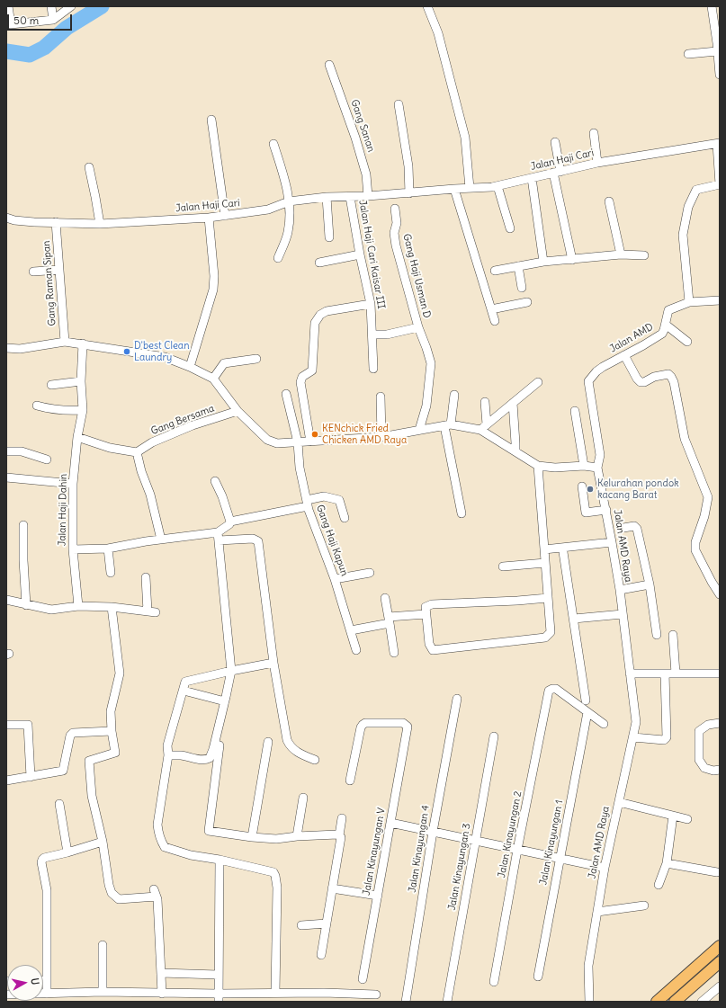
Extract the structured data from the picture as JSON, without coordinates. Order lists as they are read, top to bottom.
{
  "streets": {
    "street": [
      "Gang Sanan",
      "Jalan Haji Cari",
      "Jalan Haji Cari Kaisar III",
      "Gang Haji Usman D",
      "Gang Raman Sipan",
      "Jalan AMD",
      "Gang Bersama",
      "Jalan Haji Dahin",
      "Gang Haji Kapun",
      "Jalan AMD Raya",
      "Jalan Kinayungan 2",
      "Jalan Kinayungan 1",
      "Jalan Kinayungan 4",
      "Jalan Kinayungan V",
      "Jalan Kinayungan 3"
    ]
  },
  "crossings": [
    ["Gang Sanan", "Jalan Haji Cari"],
    ["Jalan Haji Cari", "Jalan Haji Cari Kaisar III"],
    ["Jalan Haji Cari", "Gang Raman Sipan"],
    ["Jalan AMD", "Jalan AMD Raya"],
    ["Jalan Kinayungan 2", "Jalan Kinayungan 1"]
  ],
  "places": ["D'best Clean Laundry", "KENchick Fried Chicken AMD Raya", "Kelurahan pondok kacang Barat"],
  "scale_bar": "50 m",
  "north": "right"
}
